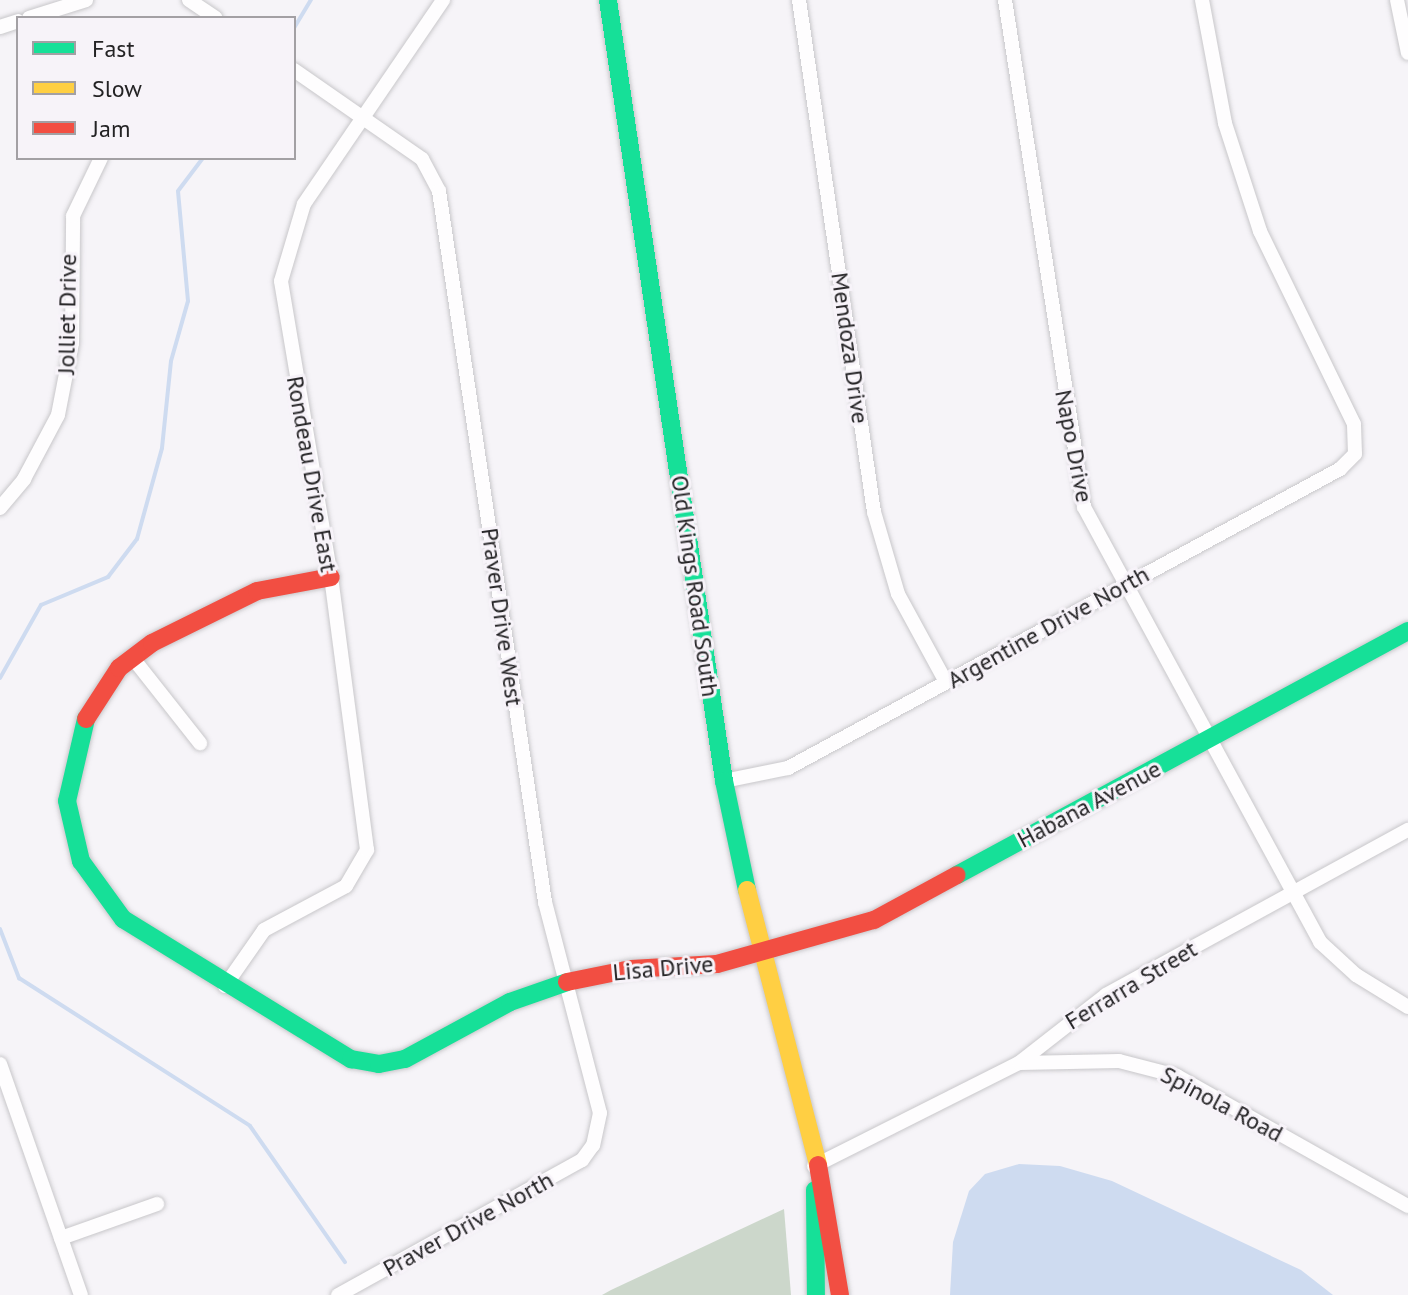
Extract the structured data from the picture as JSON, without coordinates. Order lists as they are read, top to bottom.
{
  "streets": {
    "street": [
      "Jolliet Drive",
      "Mendoza Drive",
      "Napo Drive",
      "Rondeau Drive East",
      "Old Kings Road South",
      "Praver Drive West",
      "Argentine Drive North",
      "Habana Avenue",
      "Lisa Drive",
      "Ferrarra Street",
      "Spinola Road",
      "Praver Drive North"
    ]
  },
  "crossings": [
    ["Mendoza Drive", "Argentine Drive North"],
    ["Napo Drive", "Argentine Drive North"],
    ["Napo Drive", "Habana Avenue"],
    ["Napo Drive", "Ferrarra Street"],
    ["Rondeau Drive East", "Praver Drive West"],
    ["Rondeau Drive East", "Lisa Drive"],
    ["Old Kings Road South", "Argentine Drive North"],
    ["Old Kings Road South", "Habana Avenue"],
    ["Old Kings Road South", "Lisa Drive"],
    ["Old Kings Road South", "Ferrarra Street"],
    ["Praver Drive West", "Lisa Drive"],
    ["Praver Drive West", "Praver Drive North"],
    ["Habana Avenue", "Lisa Drive"],
    ["Ferrarra Street", "Spinola Road"]
  ],
  "legend": ["Fast", "Slow", "Jam"]
}
